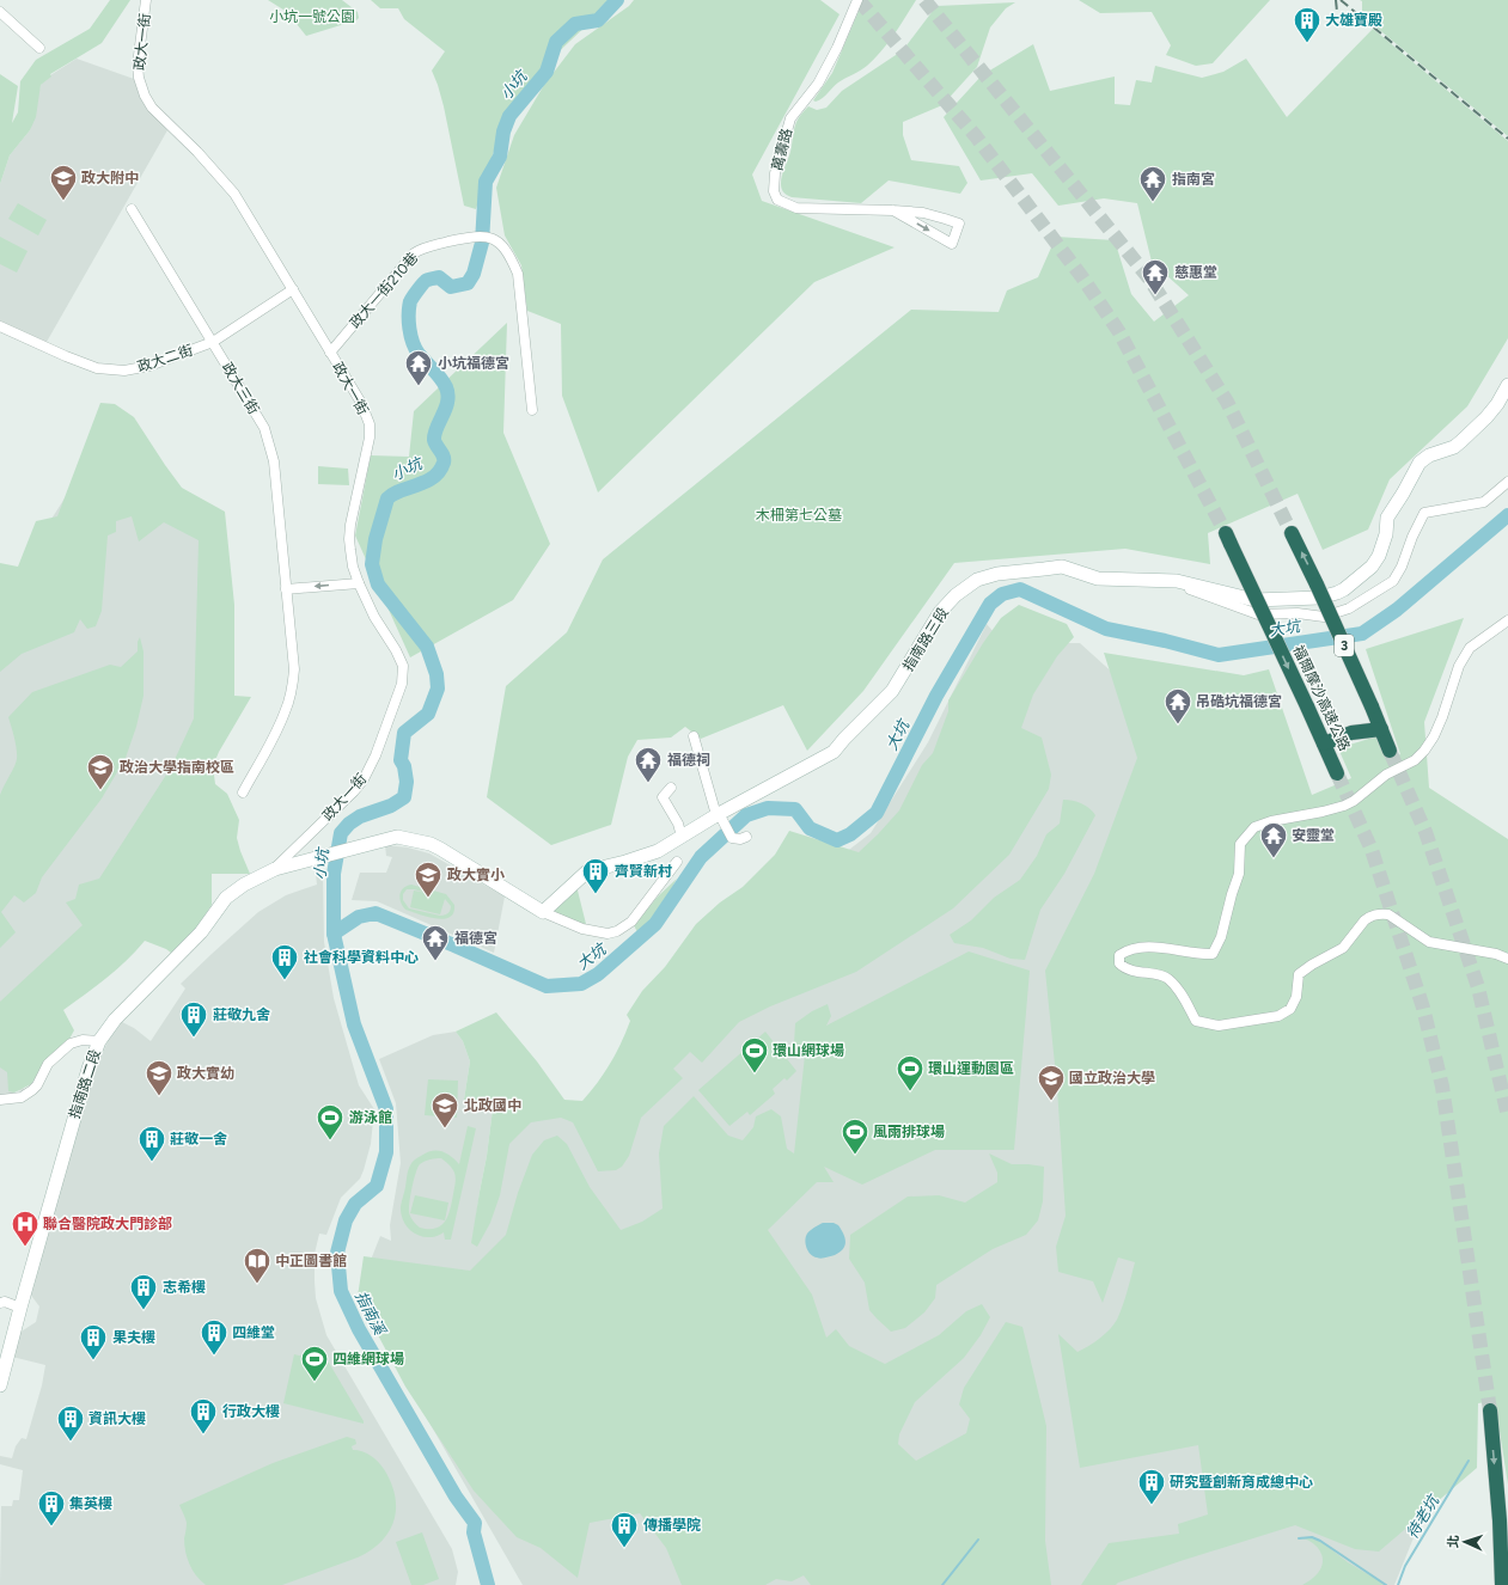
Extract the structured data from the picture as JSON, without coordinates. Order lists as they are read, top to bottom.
{
  "streets": {
    "highway": ["3", "福爾摩沙高速公路"],
    "street": [
      "政大一街",
      "萬壽路",
      "政大一街210巷",
      "政大二街",
      "政大三街",
      "指南路三段",
      "指南路二段"
    ]
  },
  "crossings": [
    ["政大一街", "政大一街210巷"],
    ["政大一街", "政大二街"],
    ["政大一街", "指南路二段"],
    ["政大二街", "政大三街"],
    ["指南路三段", "指南路二段"]
  ],
  "water": [
    "小坑",
    "大坑",
    "指南溪",
    "待老坑"
  ],
  "parks": ["小坑一號公園", "木柵第七公墓"],
  "places": {
    "building": [
      "大雄寶殿",
      "齊賢新村",
      "社會科學資料中心",
      "莊敬九舍",
      "莊敬一舍",
      "志希樓",
      "四維堂",
      "果夫樓",
      "行政大樓",
      "資訊大樓",
      "研究暨創新育成總中心",
      "集英樓",
      "傳播學院"
    ],
    "school or university": [
      "政大附中",
      "政治大學指南校區",
      "政大實小",
      "政大實幼",
      "國立政治大學",
      "北政國中"
    ],
    "temple": [
      "指南宮",
      "慈惠堂",
      "小坑福德宮",
      "吊硞坑福德宮",
      "福德祠",
      "安靈堂",
      "福德宮"
    ],
    "sports": [
      "環山網球場",
      "環山運動園區",
      "游泳館",
      "風雨排球場",
      "四維網球場"
    ],
    "hospital": ["聯合醫院政大門診部"],
    "library": ["中正圖書館"]
  },
  "north": "left"
}
